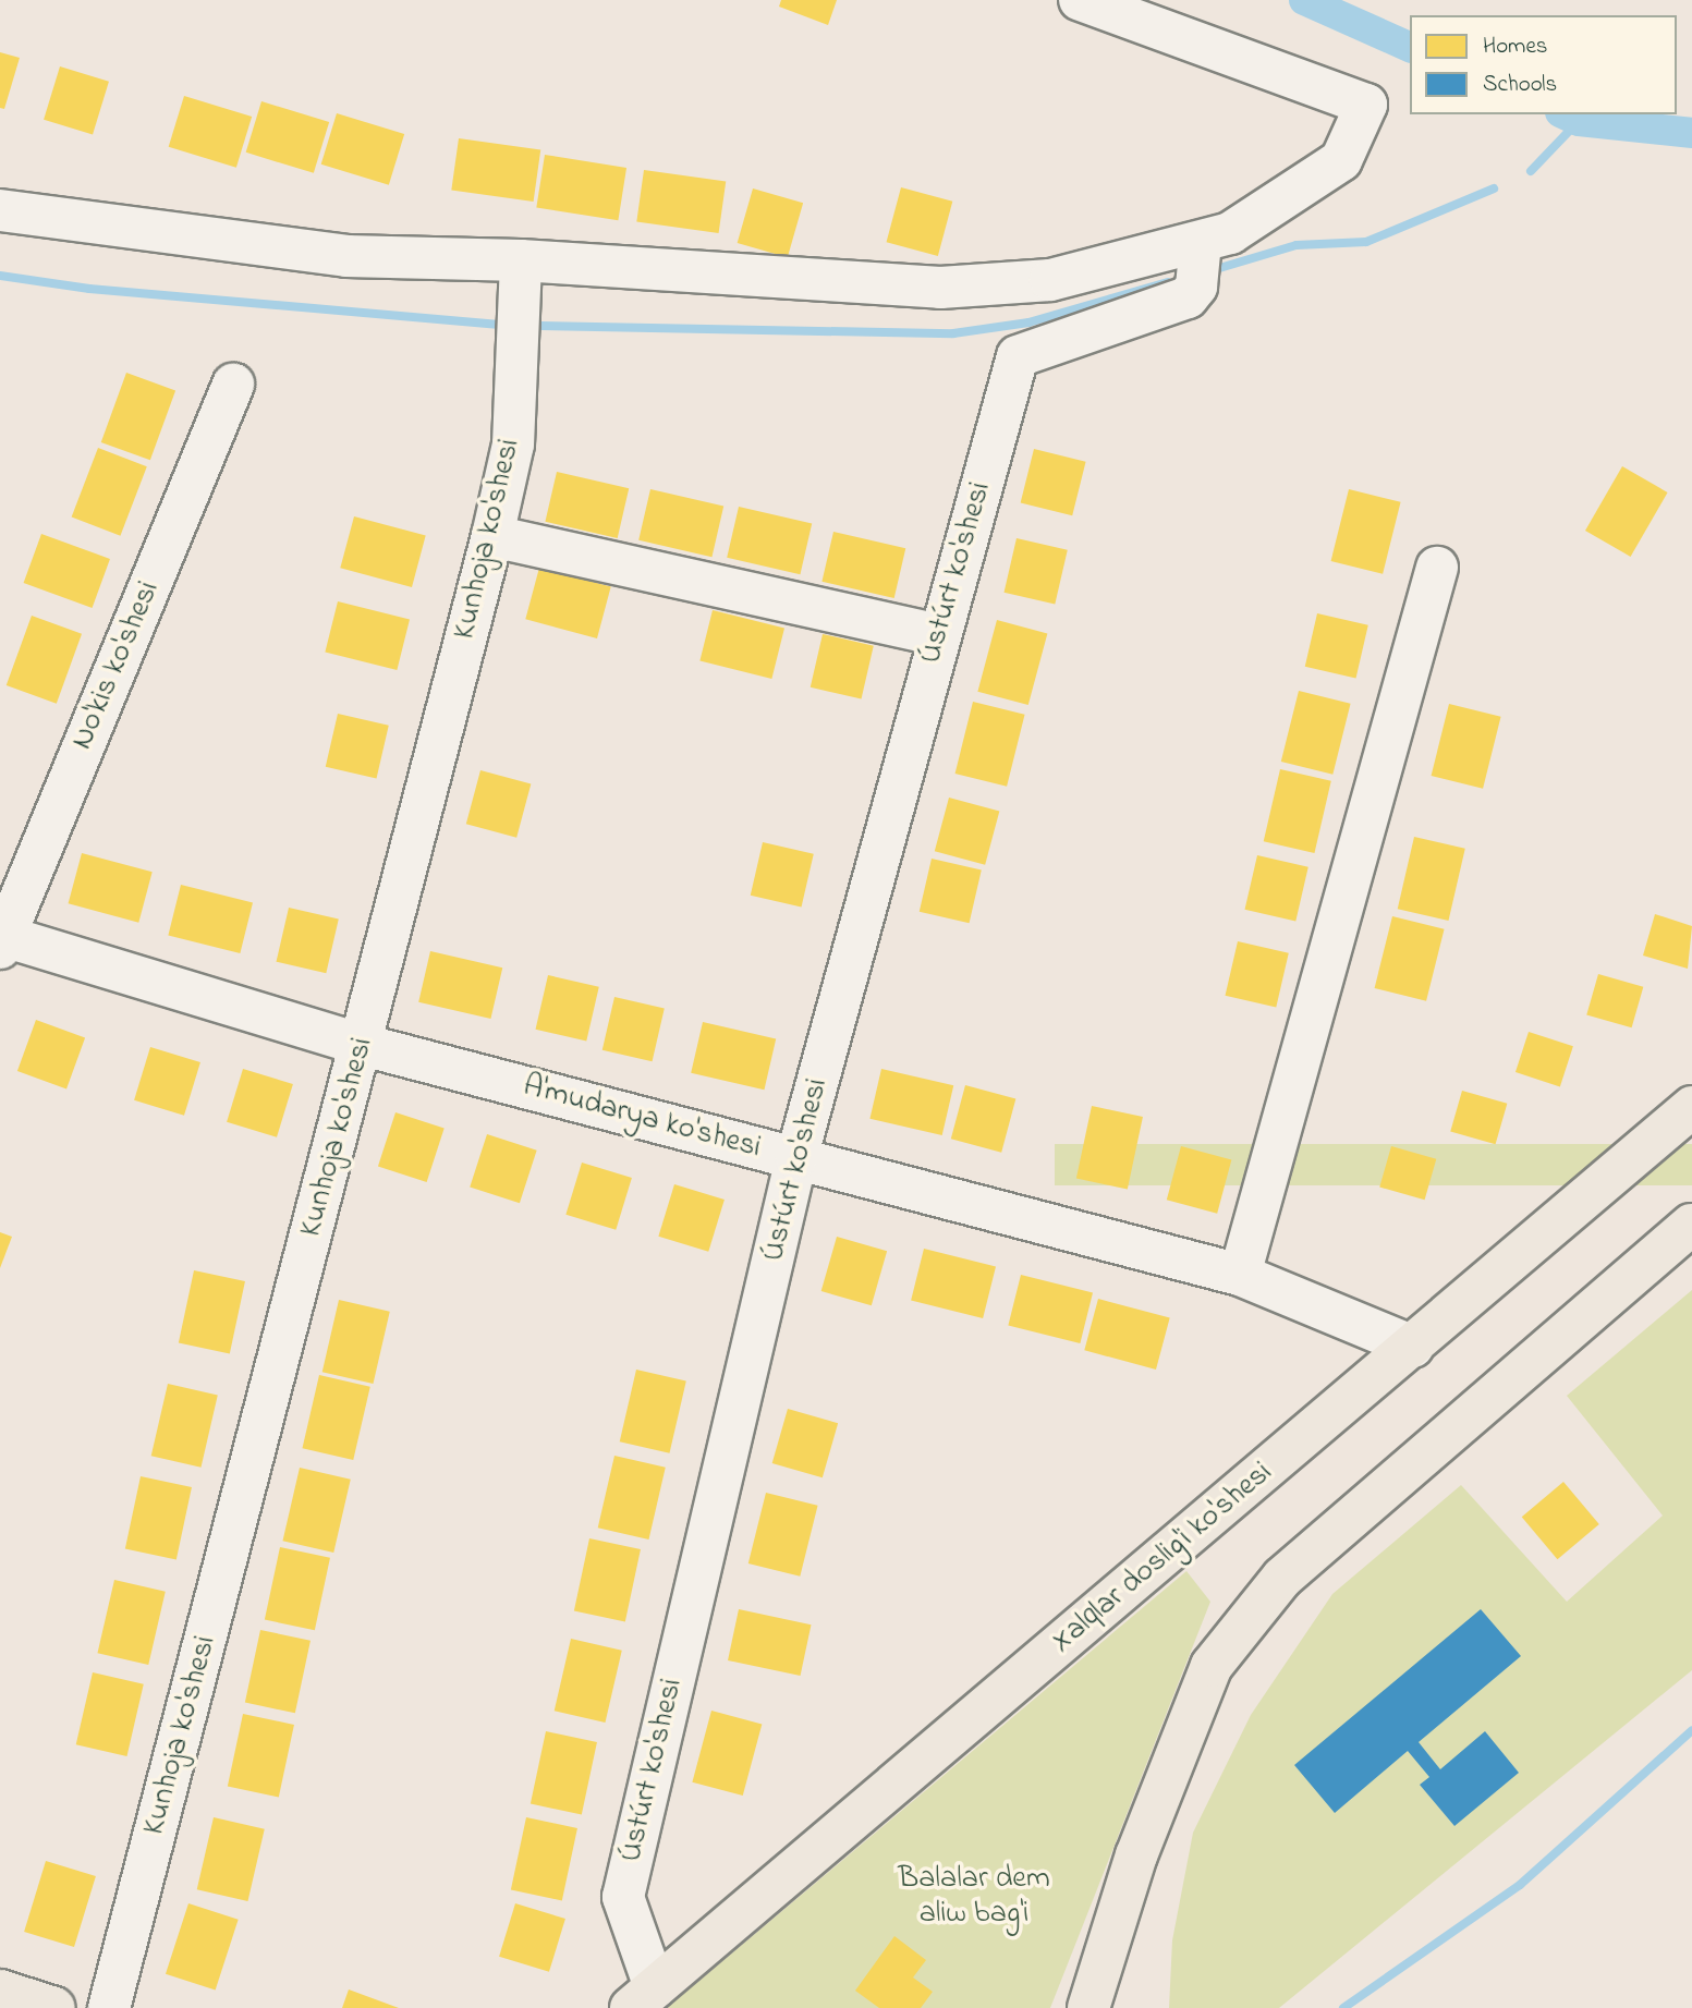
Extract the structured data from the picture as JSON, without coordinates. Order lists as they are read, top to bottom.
{
  "streets": {
    "main road": ["Xalqlar doslig'i ko'shesi"],
    "street": [
      "Kunhoja ko'shesi",
      "Ústúrt ko'shesi",
      "No'kis ko'shesi",
      "A'mudarya ko'shesi"
    ]
  },
  "crossings": [
    ["Kunhoja ko'shesi", "A'mudarya ko'shesi"],
    ["Ústúrt ko'shesi", "A'mudarya ko'shesi"],
    ["Ústúrt ko'shesi", "Xalqlar doslig'i ko'shesi"],
    ["No'kis ko'shesi", "A'mudarya ko'shesi"],
    ["A'mudarya ko'shesi", "Xalqlar doslig'i ko'shesi"]
  ],
  "parks": ["Balalar dem aliw bag'i"],
  "legend": ["Homes", "Schools"]
}
